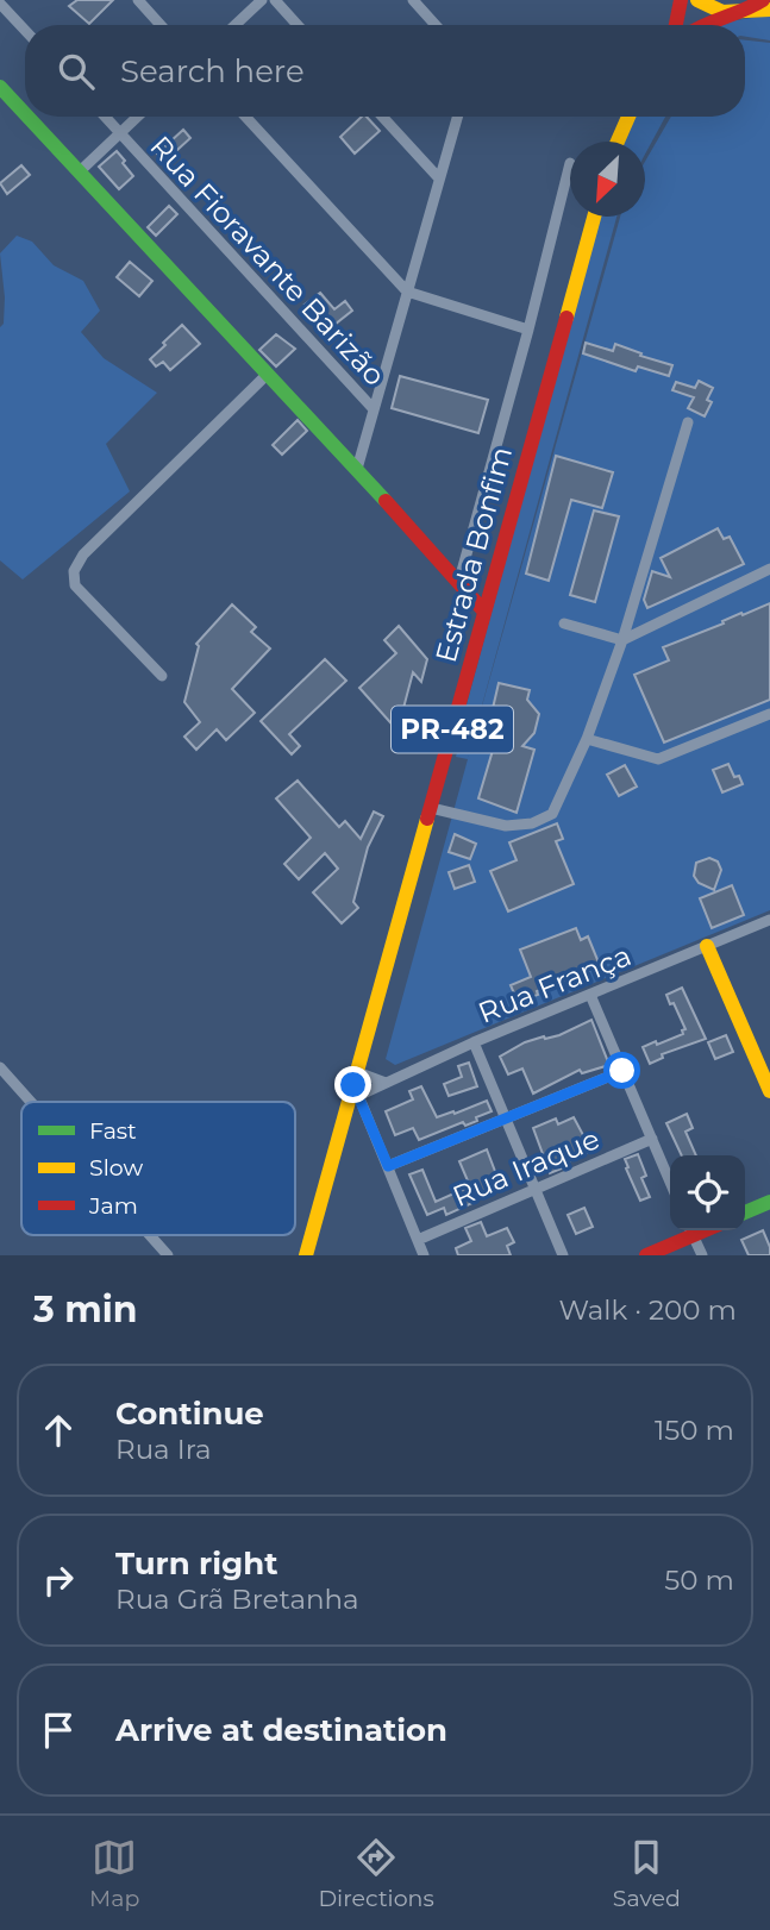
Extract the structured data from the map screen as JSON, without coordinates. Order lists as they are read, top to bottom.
{
  "streets": {
    "main road": ["Estrada Bonfim", "PR-482"],
    "street": ["Rua Fioravante Barizão", "Rua França", "Rua Iraque"]
  },
  "crossings": [
    ["Estrada Bonfim", "Rua França"]
  ],
  "legend": ["Fast", "Slow", "Jam"],
  "north": "bottom left",
  "page": {
    "search": "Search here",
    "heading": ["3 min", "Walk · 200 m"],
    "list": [
      ["Continue", "Rua Ira", "150 m"],
      ["Turn right", "Rua Grã Bretanha", "50 m"],
      "Arrive at destination"
    ],
    "nav": ["Map", "Directions", "Saved"]
  }
}
